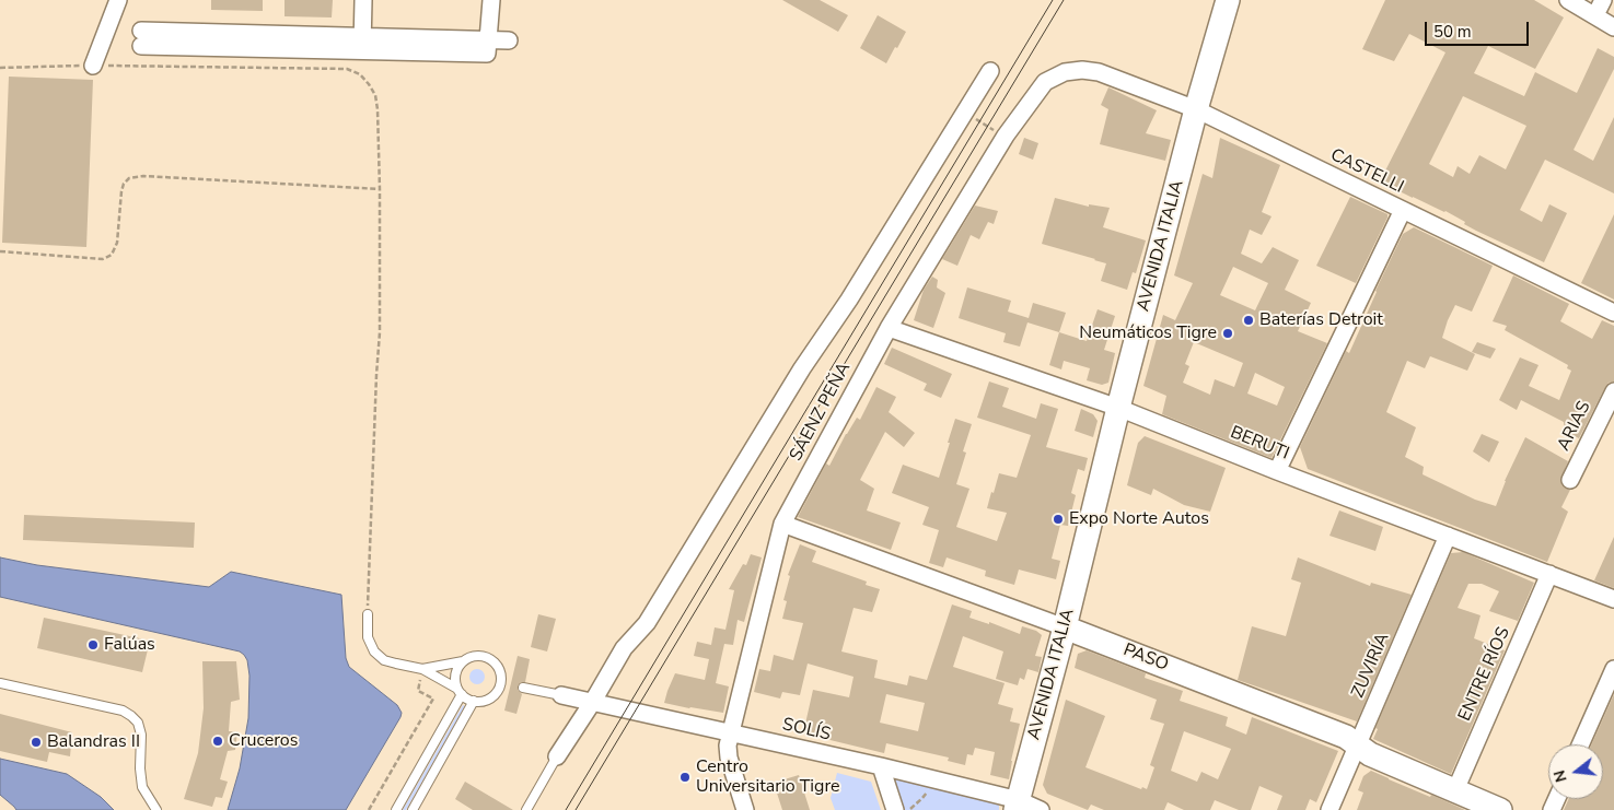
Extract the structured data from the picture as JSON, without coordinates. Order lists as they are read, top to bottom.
{
  "streets": {
    "street": [
      "CASTELLI",
      "AVENIDA ITALIA",
      "SÁENZ PEÑA",
      "ARIAS",
      "BERUTI",
      "PASO",
      "ZUVIRÍA",
      "ENTRE RÍOS",
      "SOLÍS"
    ]
  },
  "crossings": [
    ["CASTELLI", "AVENIDA ITALIA"],
    ["CASTELLI", "SÁENZ PEÑA"],
    ["AVENIDA ITALIA", "BERUTI"],
    ["AVENIDA ITALIA", "PASO"],
    ["AVENIDA ITALIA", "SOLÍS"],
    ["SÁENZ PEÑA", "BERUTI"],
    ["SÁENZ PEÑA", "PASO"],
    ["SÁENZ PEÑA", "SOLÍS"],
    ["BERUTI", "ZUVIRÍA"],
    ["BERUTI", "ENTRE RÍOS"],
    ["PASO", "ZUVIRÍA"],
    ["PASO", "ENTRE RÍOS"]
  ],
  "places": [
    "Baterías Detroit",
    "Neumáticos Tigre",
    "Expo Norte Autos",
    "Falúas",
    "Cruceros",
    "Balandras II",
    "Centro Universitario Tigre"
  ],
  "scale_bar": "50 m",
  "north": "left"
}
